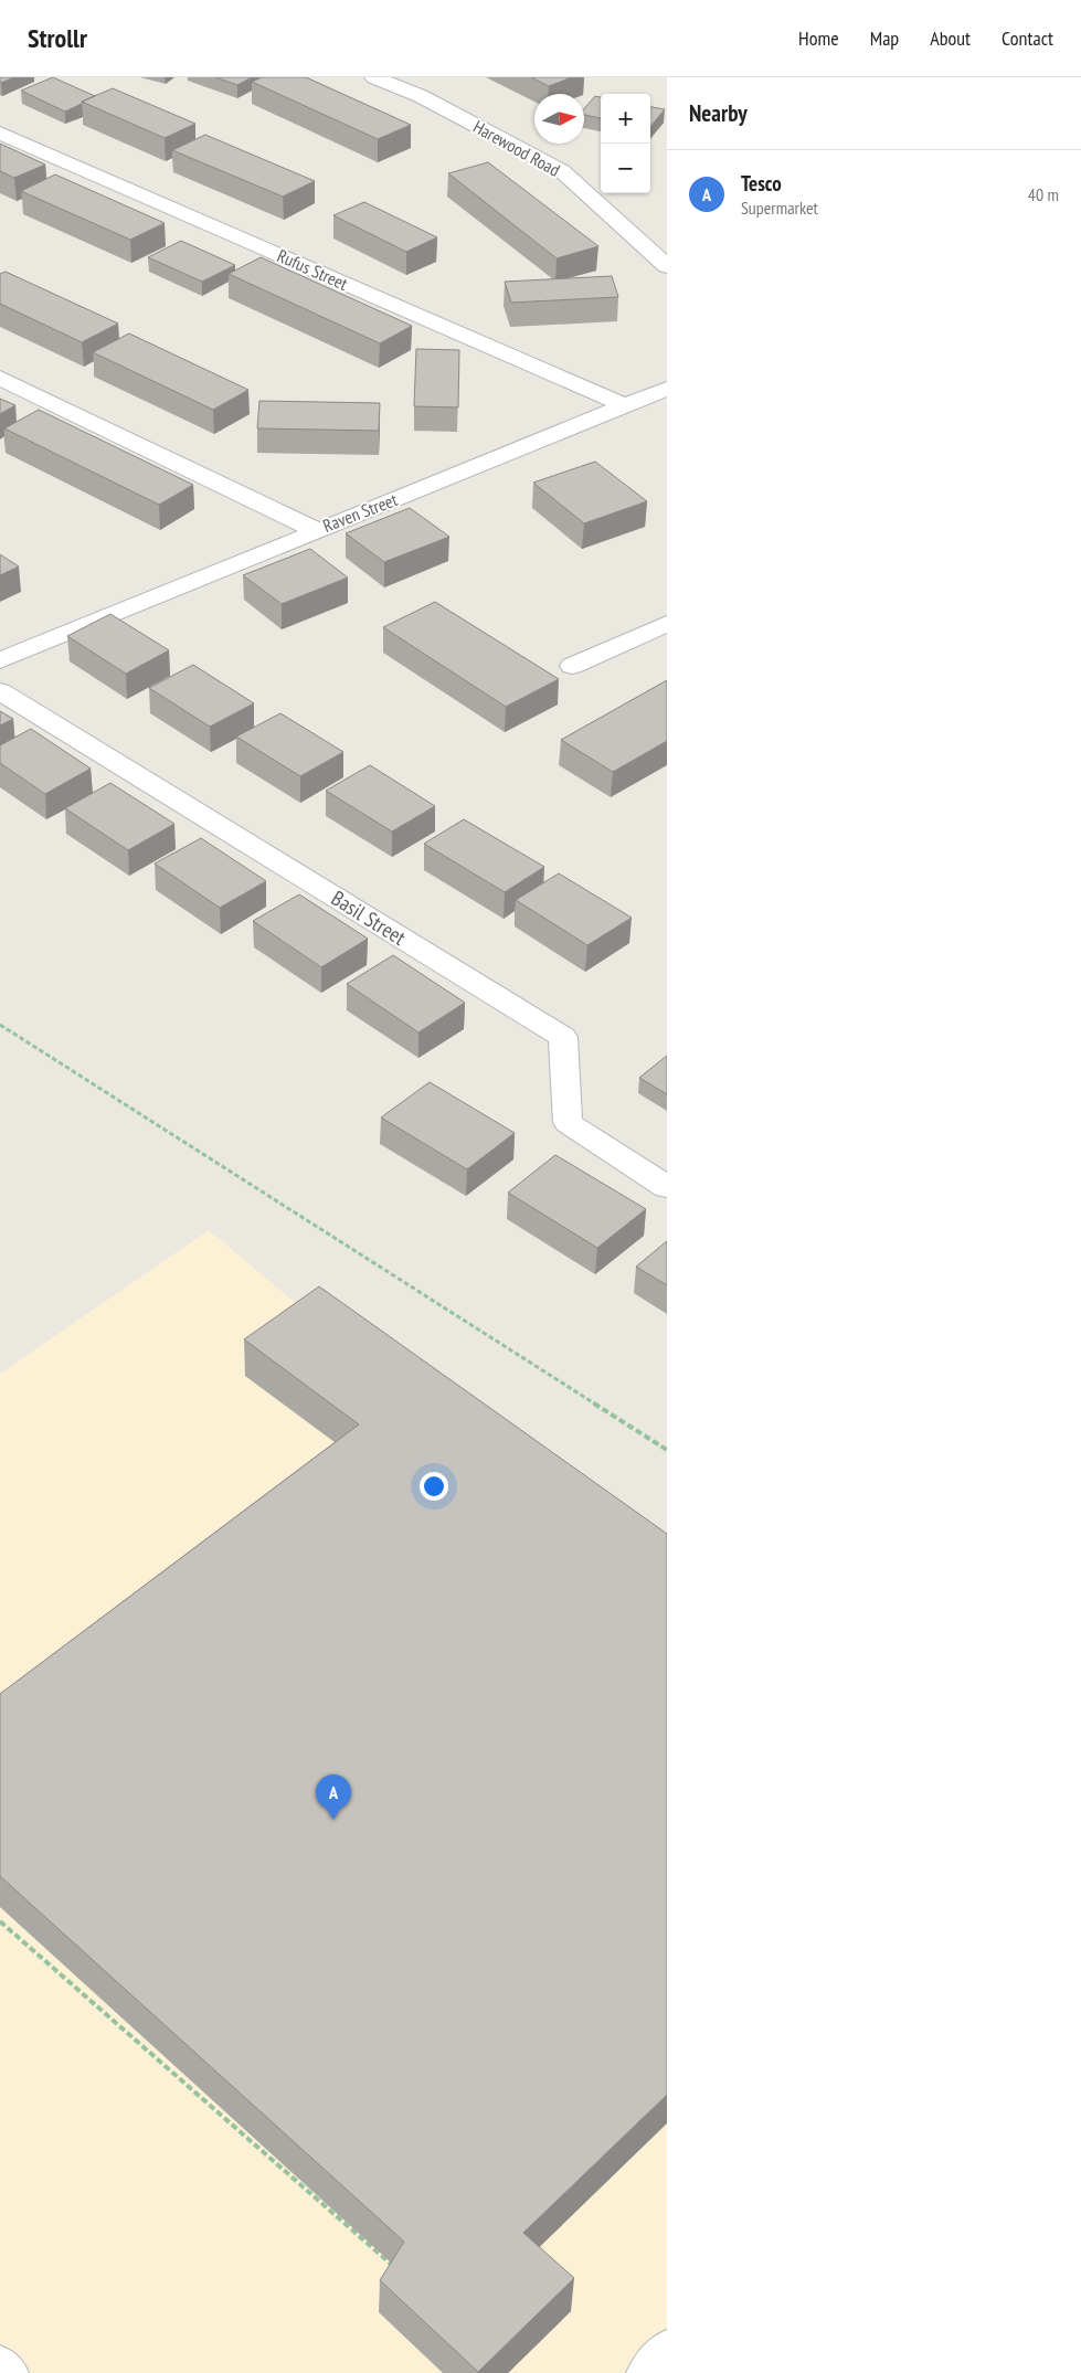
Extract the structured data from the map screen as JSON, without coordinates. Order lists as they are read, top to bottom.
{
  "streets": {
    "street": [
      "Harewood Road",
      "Rufus Street",
      "Raven Street",
      "Basil Street"
    ]
  },
  "crossings": [
    ["Rufus Street", "Raven Street"]
  ],
  "north": "right",
  "page": {
    "header": "Strollr",
    "nav": [
      "Home",
      "Map",
      "About",
      "Contact"
    ],
    "heading": "Nearby",
    "map_buttons": ["+", "−"],
    "list": [
      {
        "mark": "A",
        "name": "Tesco",
        "note": "Supermarket",
        "value": "40 m"
      }
    ],
    "pins": "A"
  }
}
